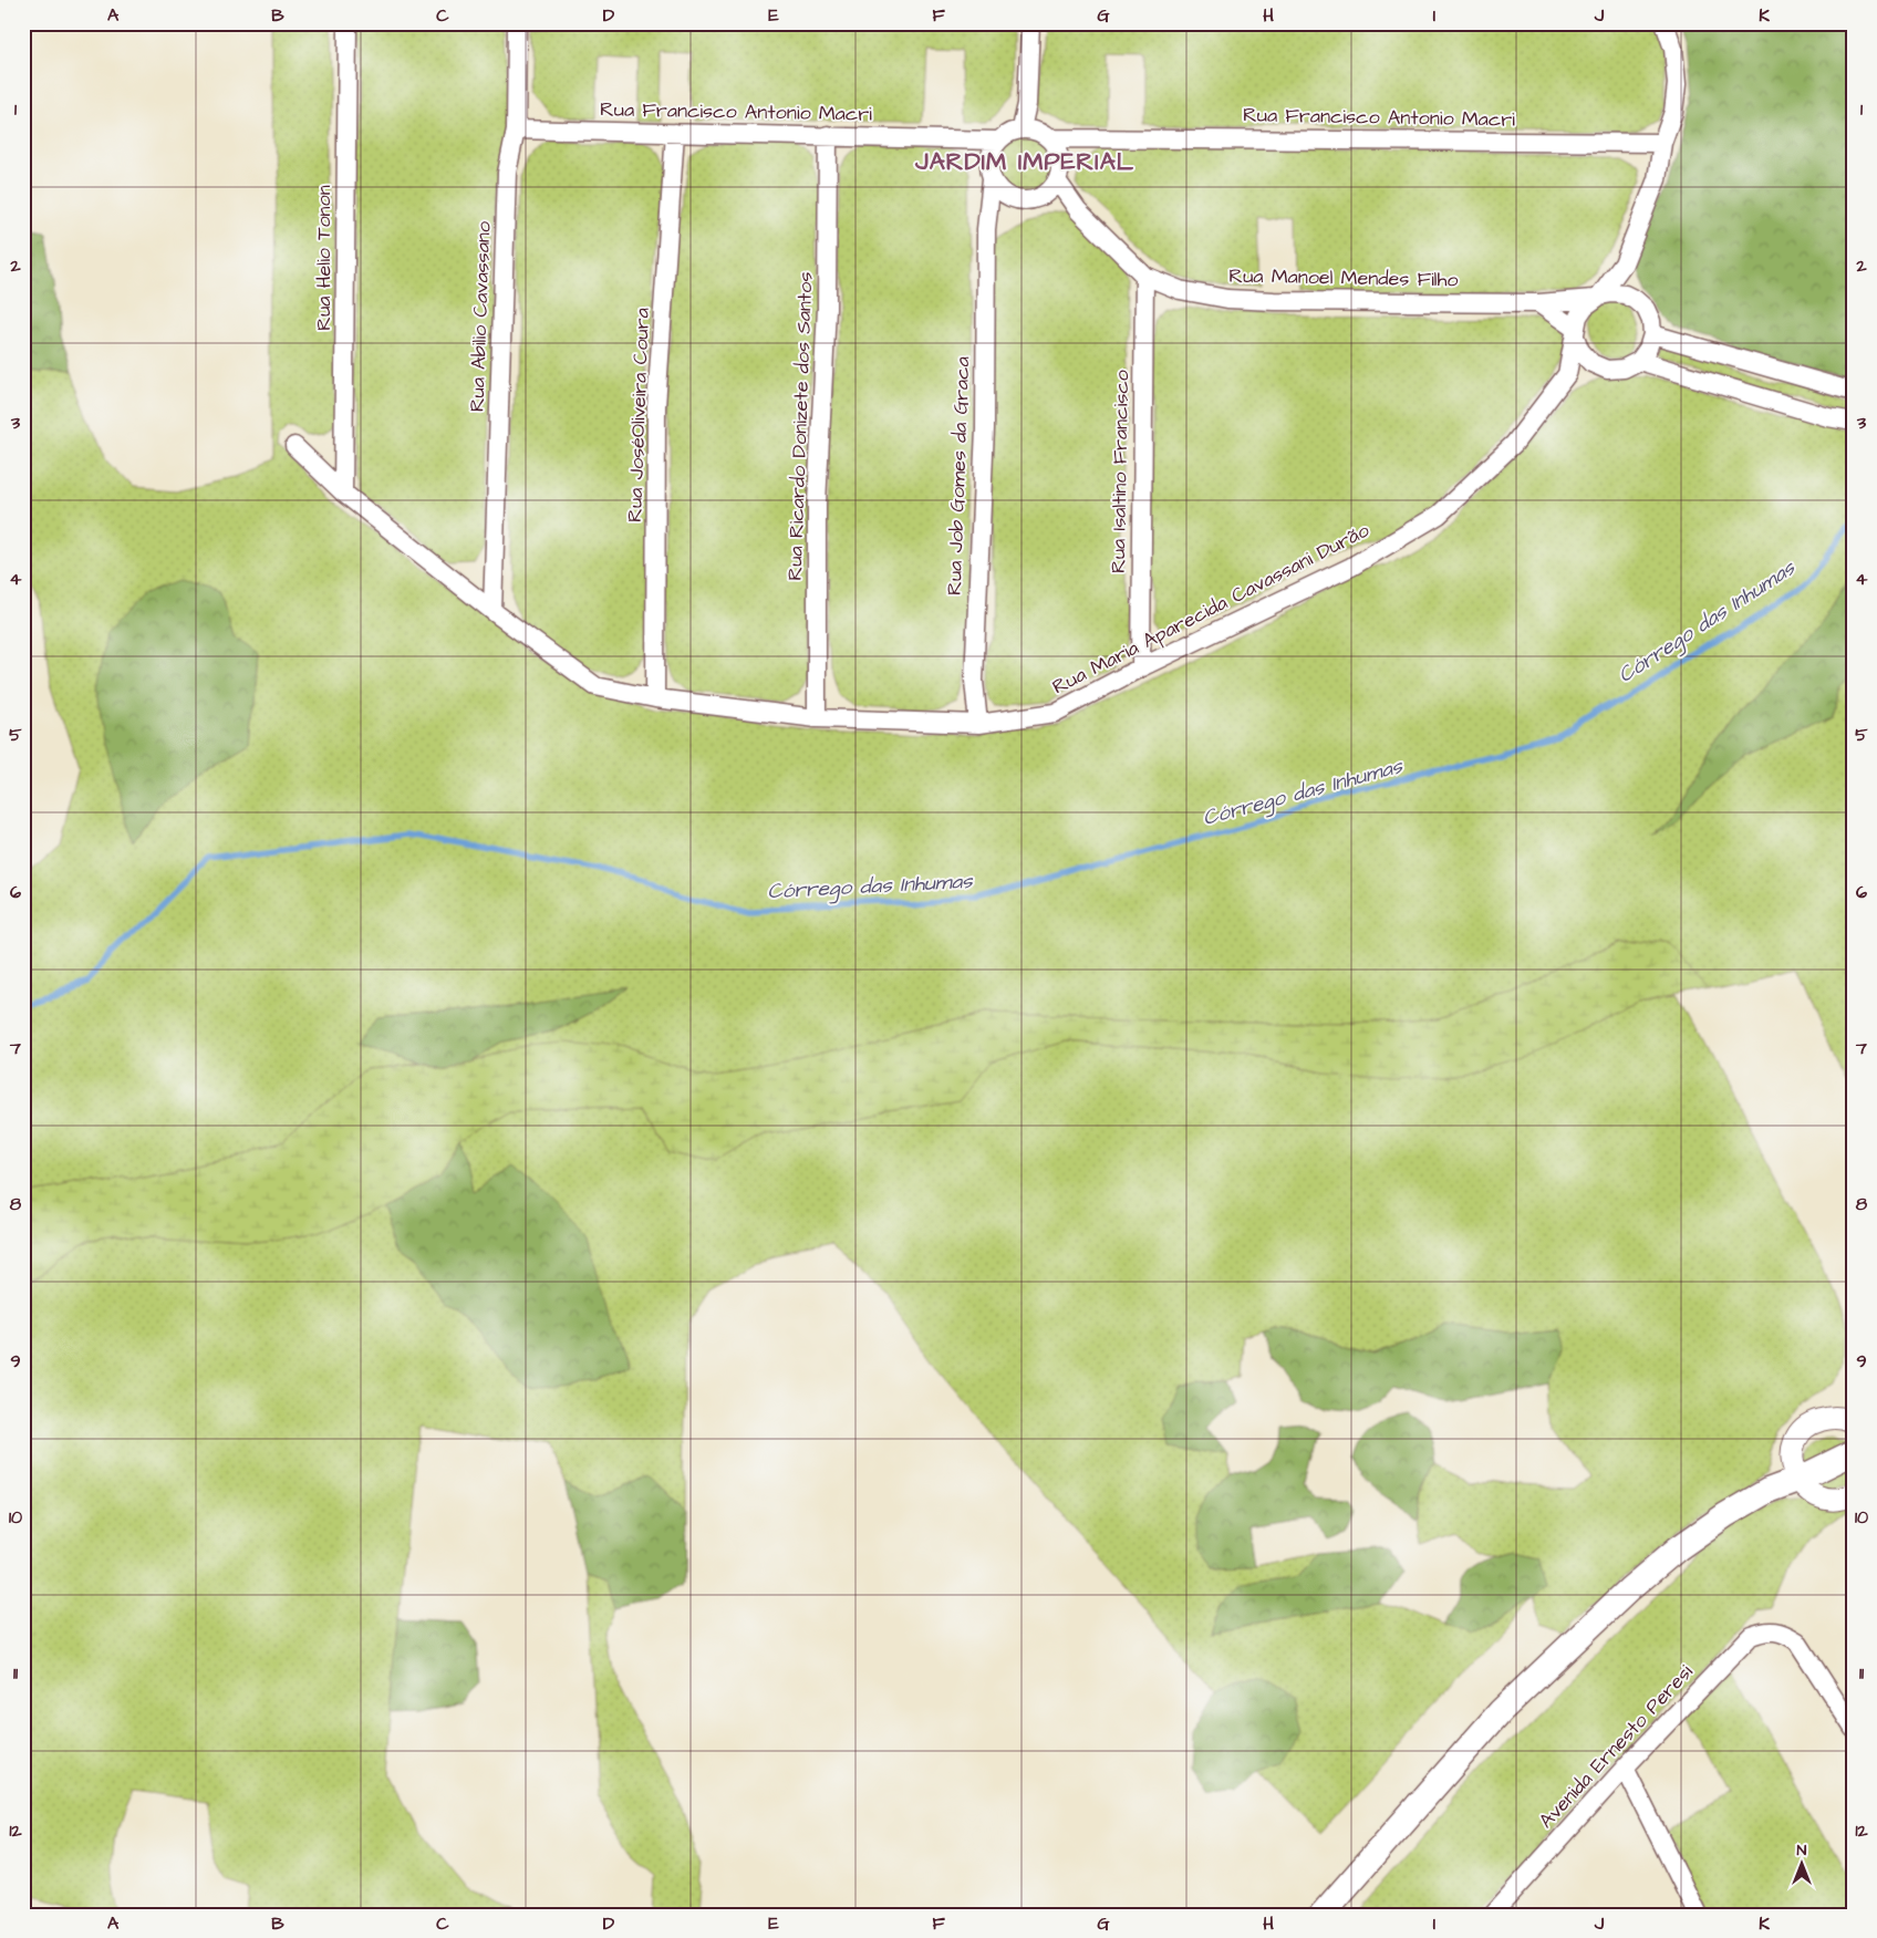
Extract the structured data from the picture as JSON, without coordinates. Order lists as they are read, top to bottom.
{
  "streets": {
    "street": [
      "Rua Francisco Antonio Macri",
      "Rua Helio Tonon",
      "Rua Manoel Mendes Filho",
      "Rua Abilio Cavassano",
      "Rua JoséOliveira Coura",
      "Rua Ricardo Donizete dos Santos",
      "Rua Isaltino Francisco",
      "Rua Job Gomes da Graca",
      "Rua Maria Aparecida Cavassani Durão",
      "Avenida Ernesto Peresi"
    ]
  },
  "crossings": [
    ["Rua Francisco Antonio Macri", "Rua Manoel Mendes Filho"],
    ["Rua Francisco Antonio Macri", "Rua Abilio Cavassano"],
    ["Rua Francisco Antonio Macri", "Rua JoséOliveira Coura"],
    ["Rua Francisco Antonio Macri", "Rua Ricardo Donizete dos Santos"],
    ["Rua Francisco Antonio Macri", "Rua Job Gomes da Graca"],
    ["Rua Helio Tonon", "Rua Maria Aparecida Cavassani Durão"],
    ["Rua Manoel Mendes Filho", "Rua Isaltino Francisco"],
    ["Rua Manoel Mendes Filho", "Rua Job Gomes da Graca"],
    ["Rua Manoel Mendes Filho", "Rua Maria Aparecida Cavassani Durão"],
    ["Rua Abilio Cavassano", "Rua Maria Aparecida Cavassani Durão"],
    ["Rua JoséOliveira Coura", "Rua Maria Aparecida Cavassani Durão"],
    ["Rua Ricardo Donizete dos Santos", "Rua Maria Aparecida Cavassani Durão"],
    ["Rua Isaltino Francisco", "Rua Maria Aparecida Cavassani Durão"],
    ["Rua Job Gomes da Graca", "Rua Maria Aparecida Cavassani Durão"]
  ],
  "districts": ["JARDIM IMPERIAL"],
  "water": ["Córrego das Inhumas"],
  "north": "top",
  "grid": {
    "columns": [
      "A",
      "B",
      "C",
      "D",
      "E",
      "F",
      "G",
      "H",
      "I",
      "J",
      "K"
    ],
    "rows": [
      "1",
      "2",
      "3",
      "4",
      "5",
      "6",
      "7",
      "8",
      "9",
      "10",
      "11",
      "12"
    ]
  }
}
